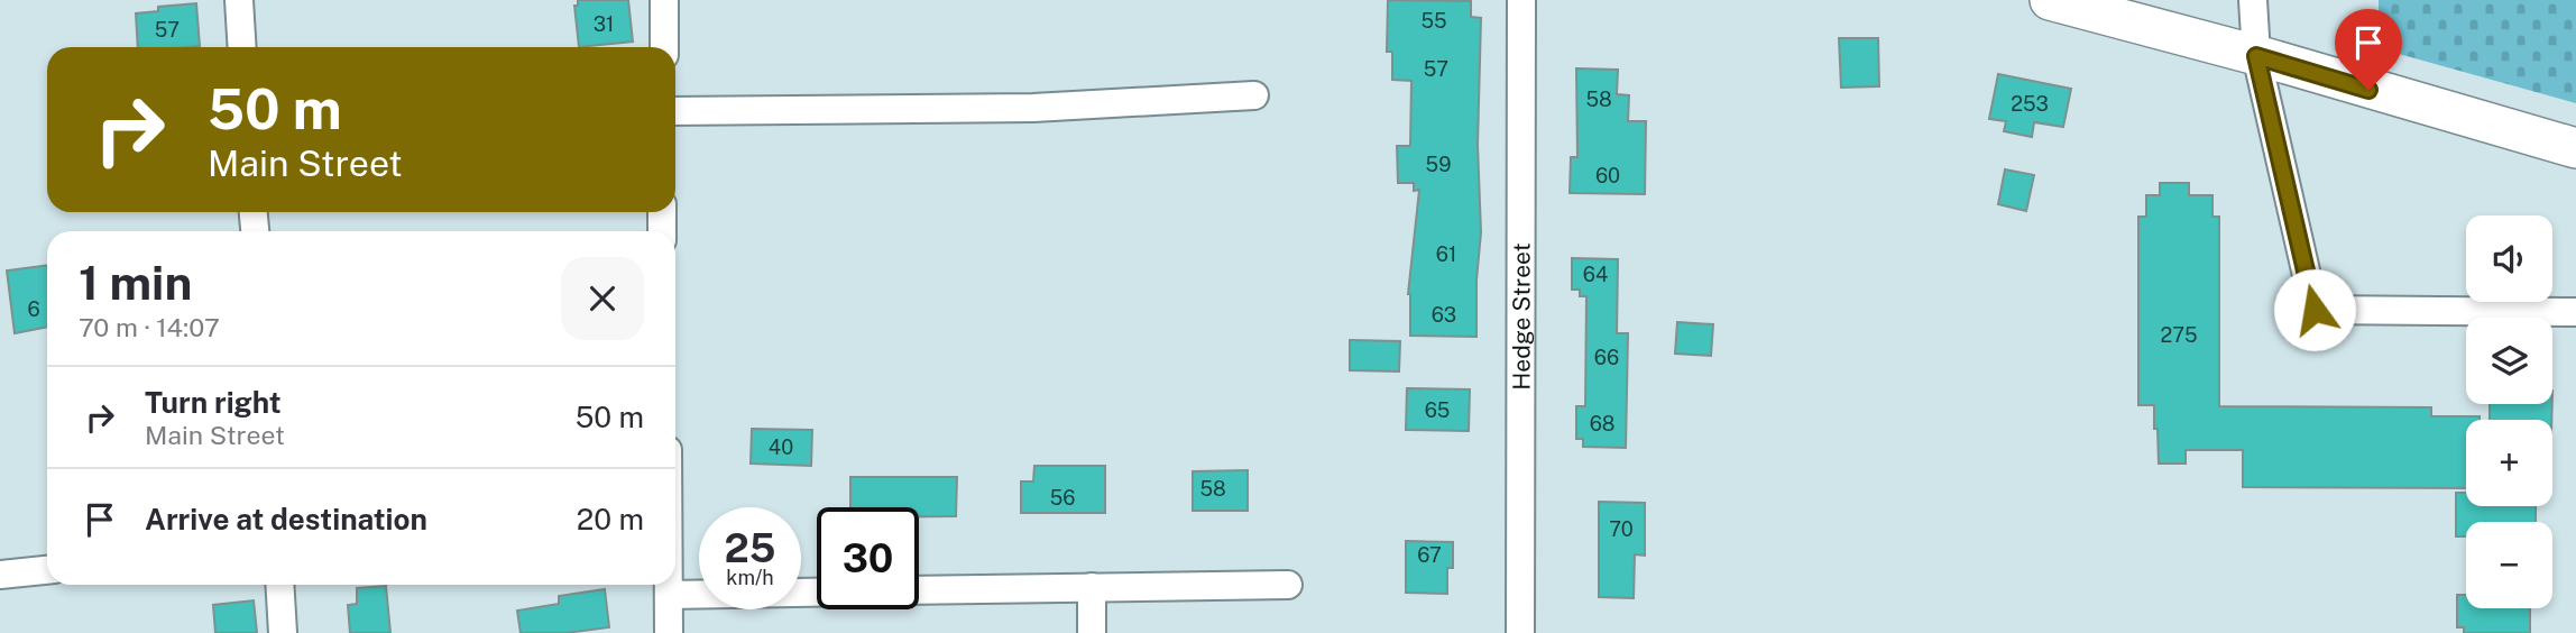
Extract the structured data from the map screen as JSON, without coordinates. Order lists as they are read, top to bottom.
{
  "streets": {
    "street": ["Hedge Street"]
  },
  "house_numbers": [
    "55",
    "31",
    "57",
    "57",
    "58",
    "253",
    "59",
    "60",
    "61",
    "64",
    "6",
    "63",
    "275",
    "66",
    "65",
    "68",
    "40",
    "58",
    "56",
    "70",
    "67"
  ],
  "page": {
    "turn": ["50 m", "Main Street"],
    "map_buttons": ["+", "−"],
    "heading": ["1 min", "70 m · 14:07"],
    "list": [
      {
        "name": "Turn right",
        "note": "Main Street",
        "value": "50 m"
      },
      {
        "name": "Arrive at destination",
        "value": "20 m"
      }
    ],
    "speed": "25 km/h",
    "limit": "30"
  }
}
